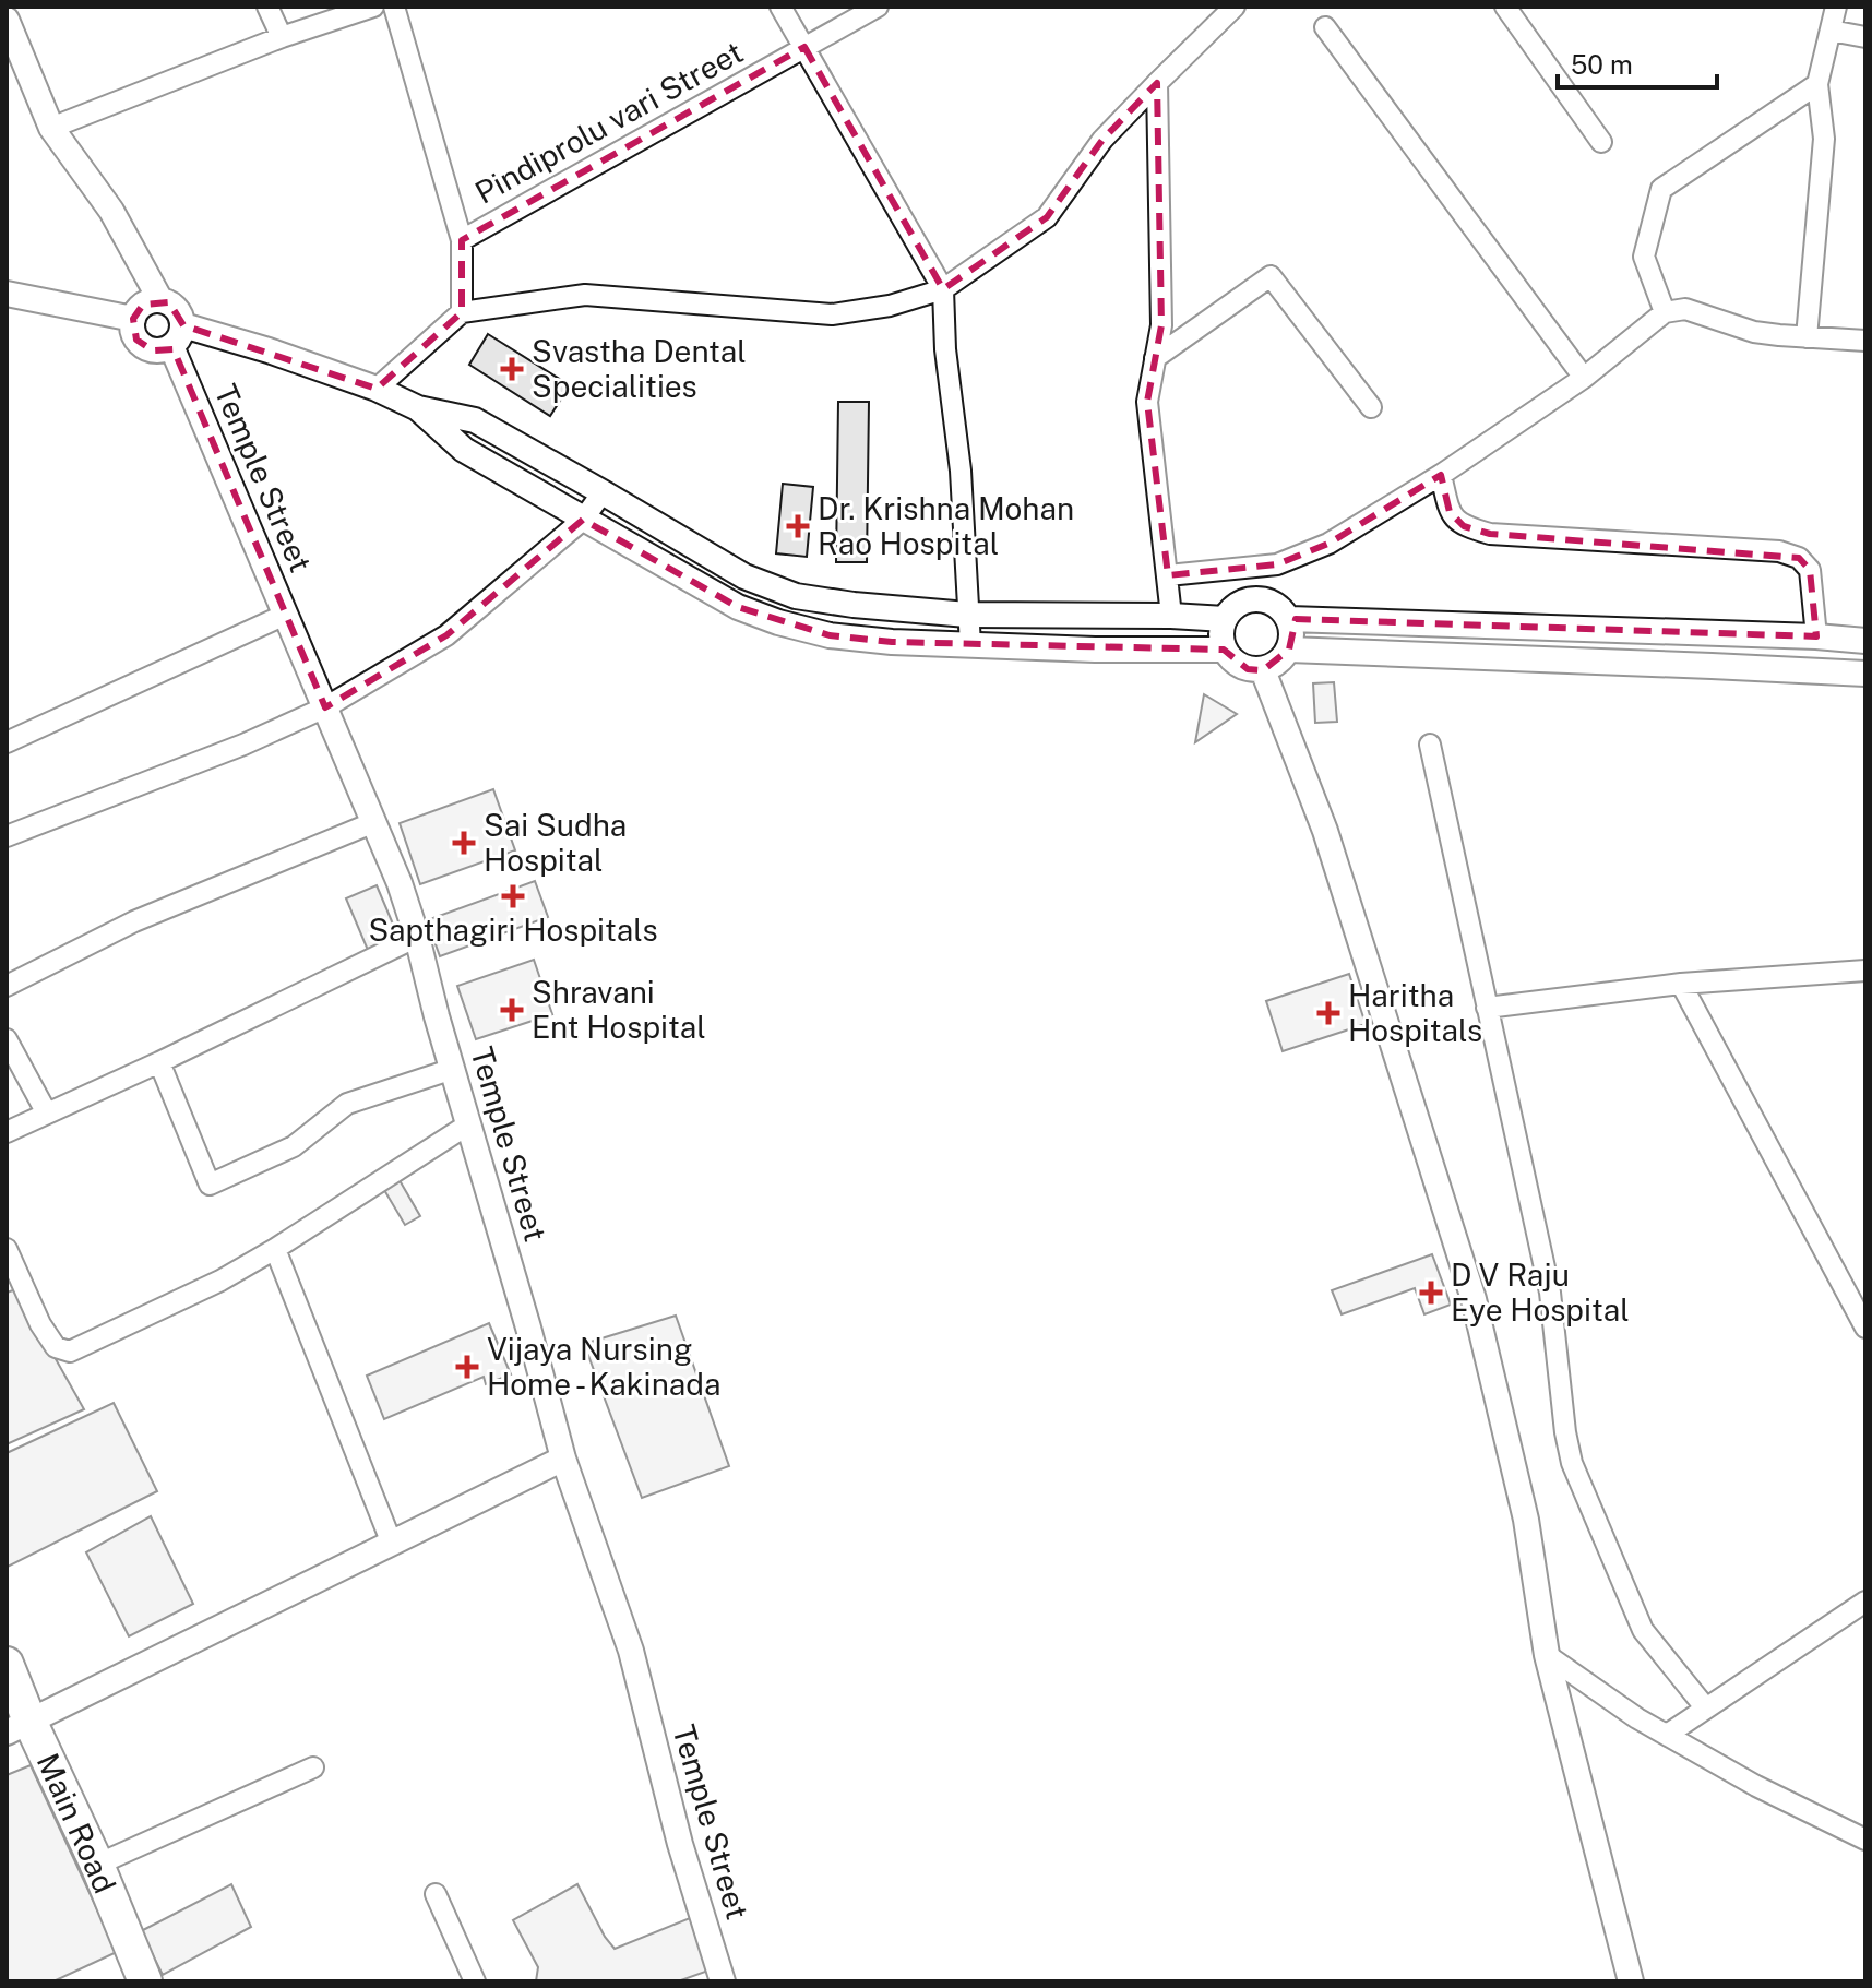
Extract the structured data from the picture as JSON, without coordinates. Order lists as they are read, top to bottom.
{
  "streets": {
    "highway": ["Main Road"],
    "street": ["Pindiprolu vari Street", "Temple Street"]
  },
  "places": {
    "health": [
      "Svastha Dental Specialities",
      "Dr. Krishna Mohan Rao Hospital",
      "Sai Sudha Hospital",
      "Sapthagiri Hospitals",
      "Shravani Ent Hospital",
      "Haritha Hospitals",
      "D V Raju Eye Hospital",
      "Vijaya Nursing Home - Kakinada"
    ]
  },
  "scale_bar": "50 m"
}
